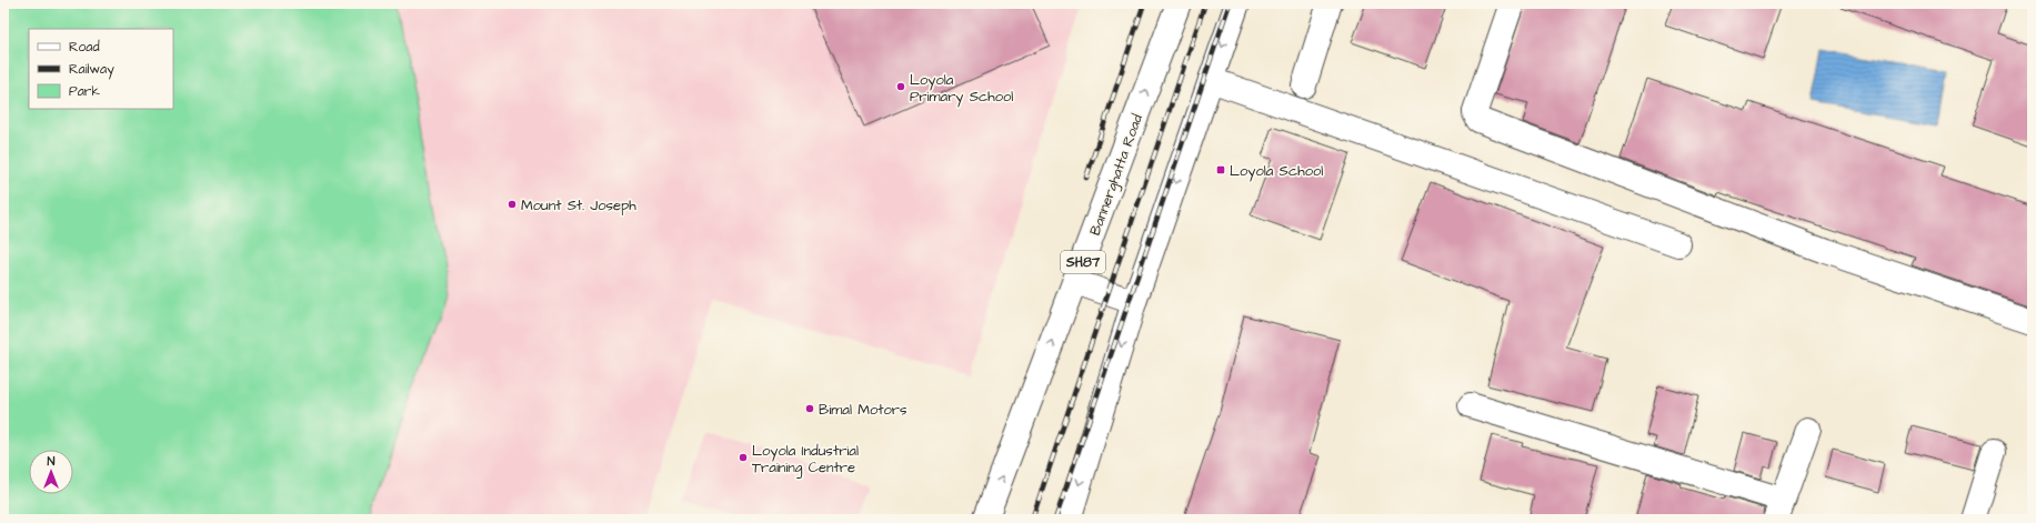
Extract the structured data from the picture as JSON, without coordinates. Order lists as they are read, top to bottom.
{
  "streets": {
    "main road": ["Bannerghatta Road", "SH87"]
  },
  "places": {
    "other": [
      "Loyola Primary School",
      "Mount St. Joseph",
      "Bimal Motors",
      "Loyola Industrial Training Centre"
    ],
    "transit": ["Loyola School"]
  },
  "legend": ["Road", "Railway", "Park"],
  "north": "top"
}
